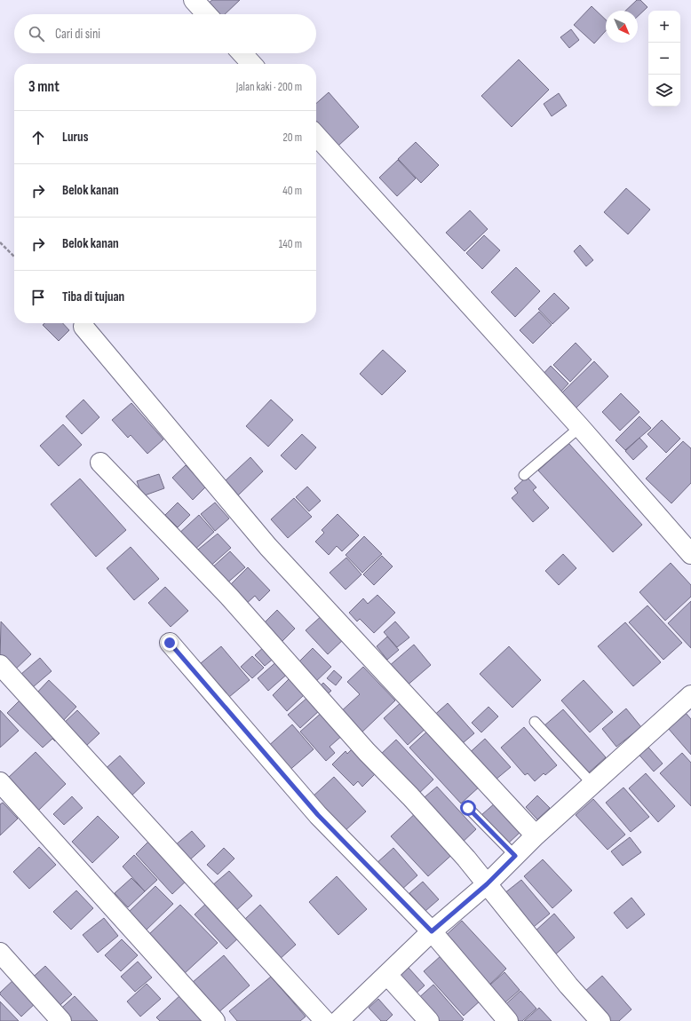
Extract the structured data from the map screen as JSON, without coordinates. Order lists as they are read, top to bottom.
{
  "north": "bottom right",
  "page": {
    "map_buttons": ["+", "−"],
    "search": "Cari di sini",
    "heading": ["3 mnt", "Jalan kaki · 200 m"],
    "list": [
      ["Lurus", "20 m"],
      ["Belok kanan", "40 m"],
      ["Belok kanan", "140 m"],
      "Tiba di tujuan"
    ]
  }
}
